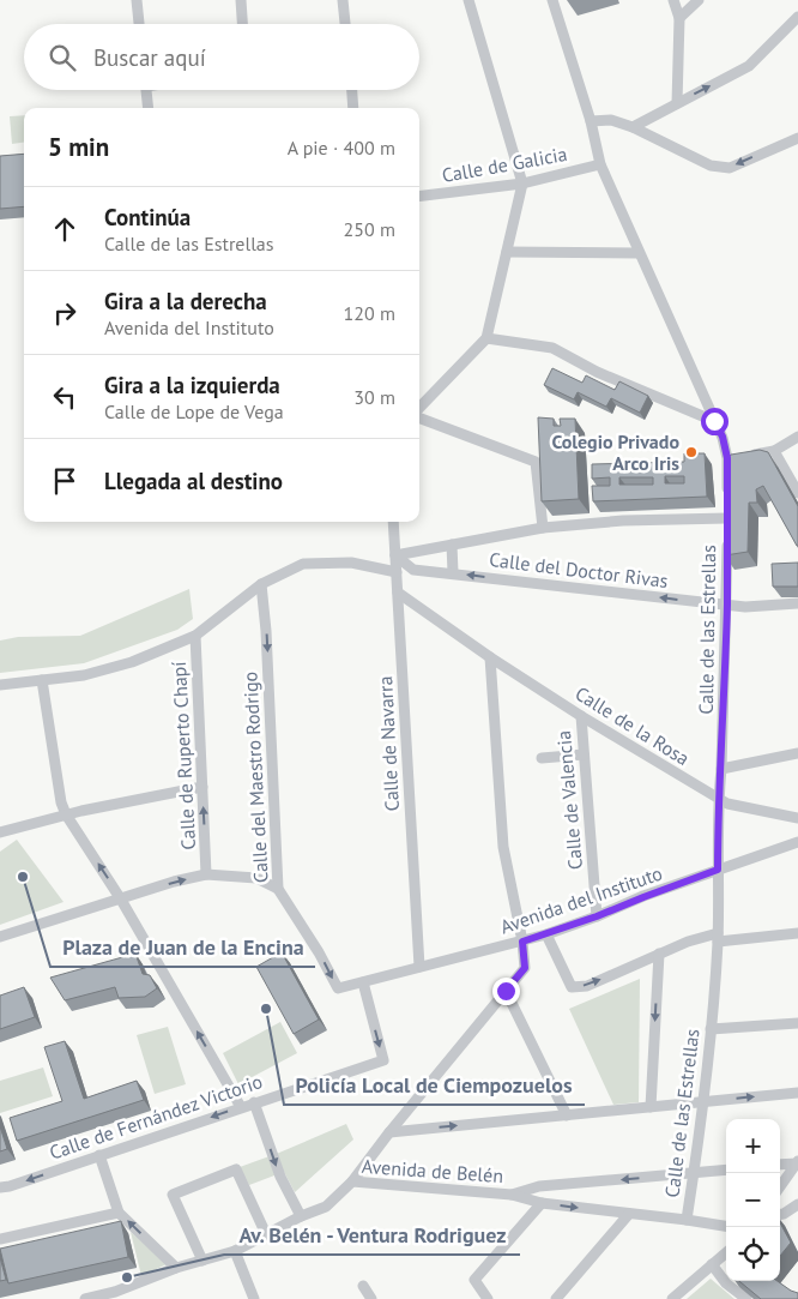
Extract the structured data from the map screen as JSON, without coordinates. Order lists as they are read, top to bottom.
{
  "streets": {
    "street": [
      "Calle de Galicia",
      "Calle del Doctor Rivas",
      "Calle de las Estrellas",
      "Calle de la Rosa",
      "Calle de Navarra",
      "Calle de Ruperto Chapí",
      "Calle del Maestro Rodrigo",
      "Calle de Valencia",
      "Avenida del Instituto",
      "Calle de Fernández Victorio",
      "Avenida de Belén"
    ]
  },
  "crossings": [
    ["Calle del Doctor Rivas", "Calle de las Estrellas"],
    ["Calle del Doctor Rivas", "Calle de Navarra"],
    ["Calle de las Estrellas", "Calle de la Rosa"],
    ["Calle de las Estrellas", "Avenida del Instituto"],
    ["Calle de las Estrellas", "Avenida de Belén"],
    ["Calle de la Rosa", "Calle de Navarra"],
    ["Calle de la Rosa", "Calle de Valencia"],
    ["Calle de Navarra", "Avenida del Instituto"],
    ["Calle del Maestro Rodrigo", "Avenida del Instituto"],
    ["Calle de Valencia", "Avenida del Instituto"],
    ["Avenida del Instituto", "Calle de Fernández Victorio"]
  ],
  "one_way": ["Calle de Ruperto Chapí", "Calle del Maestro Rodrigo"],
  "places": [
    "Colegio Privado Arco Iris",
    "Plaza de Juan de la Encina",
    "Policía Local de Ciempozuelos",
    "Av. Belén - Ventura Rodriguez"
  ],
  "page": {
    "search": "Buscar aquí",
    "heading": ["5 min", "A pie · 400 m"],
    "list": [
      ["Continúa", "Calle de las Estrellas", "250 m"],
      ["Gira a la derecha", "Avenida del Instituto", "120 m"],
      ["Gira a la izquierda", "Calle de Lope de Vega", "30 m"],
      "Llegada al destino"
    ],
    "map_buttons": ["+", "−"]
  }
}
